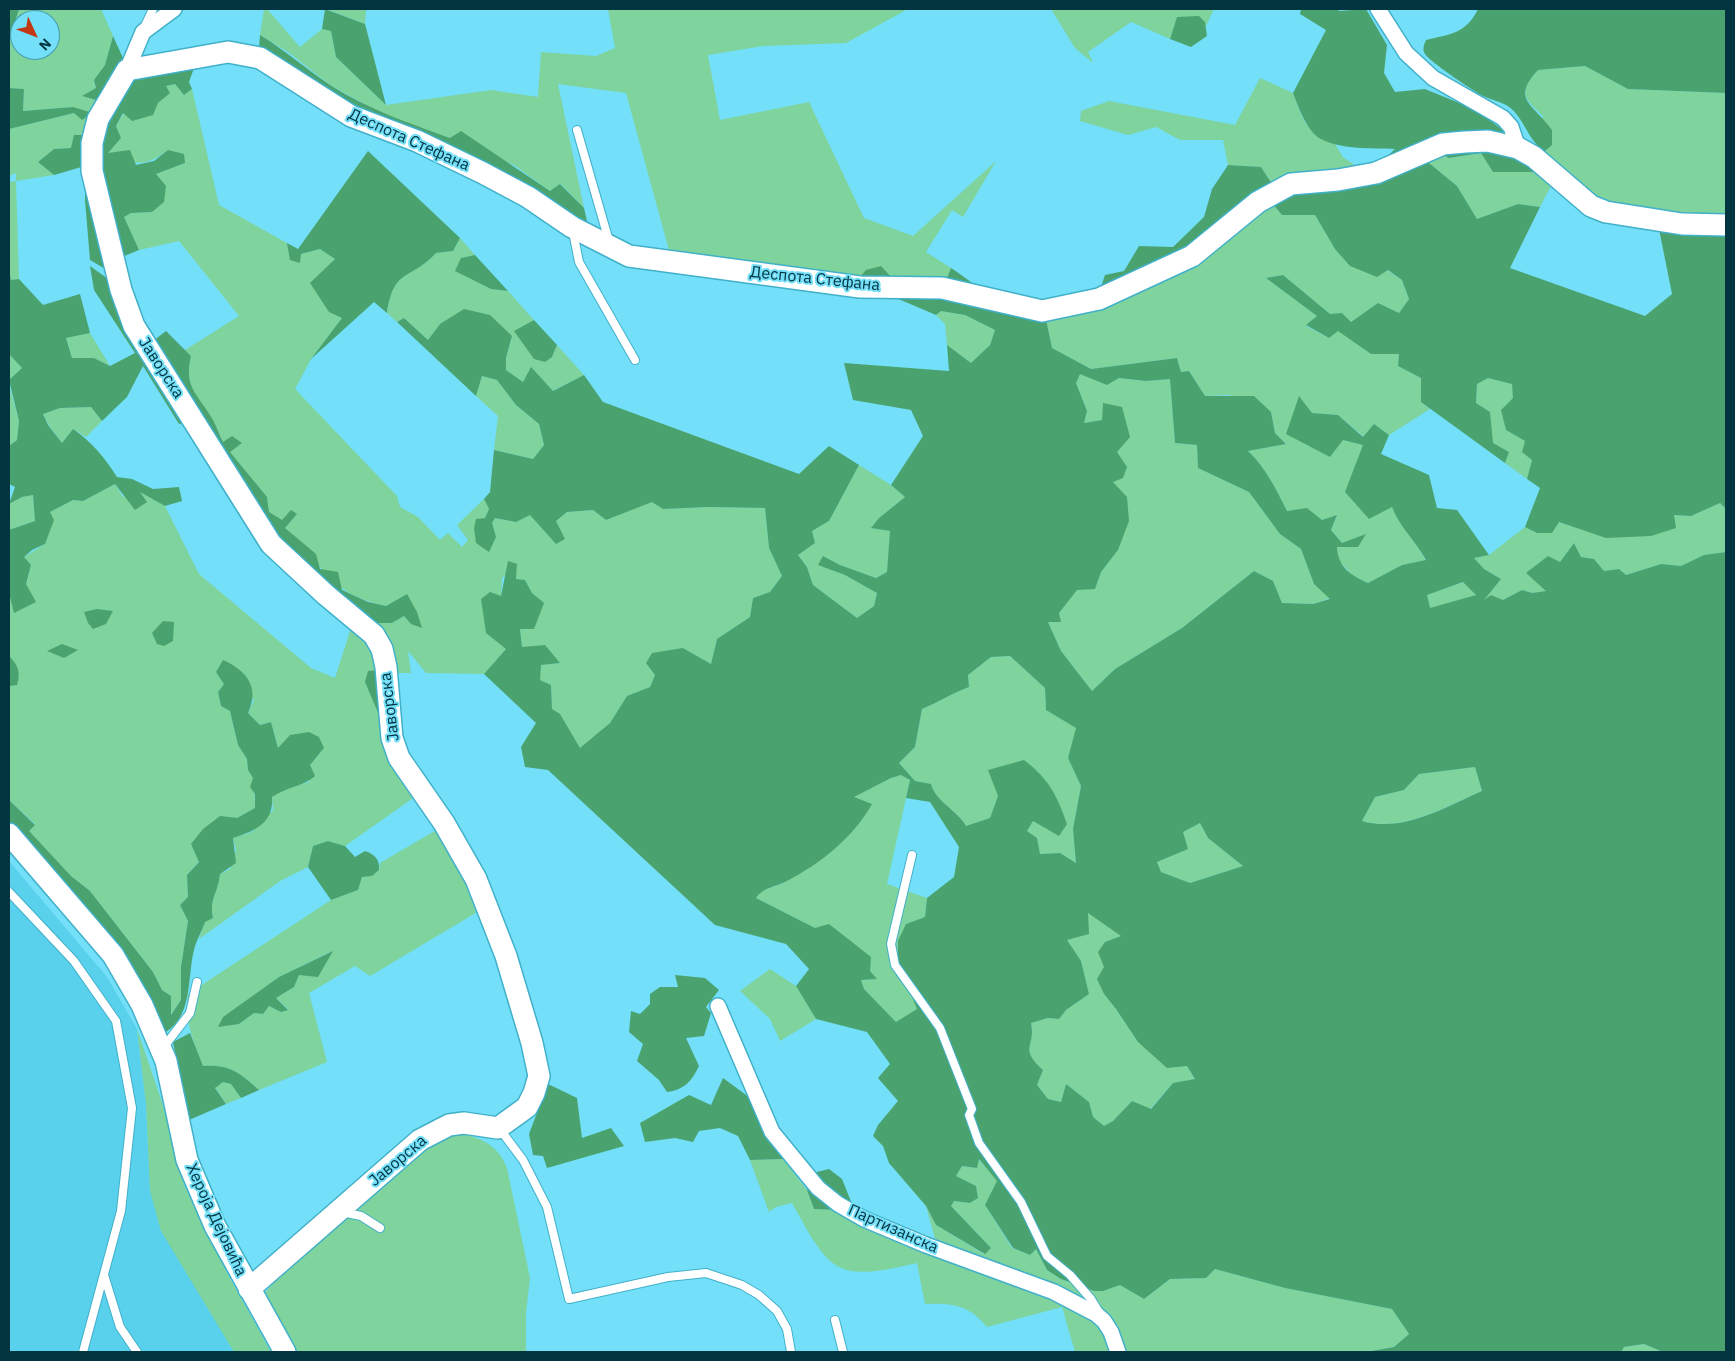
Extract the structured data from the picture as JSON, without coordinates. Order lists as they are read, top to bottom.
{
  "streets": {
    "street": [
      "Деспота Стефана",
      "Јаворска",
      "Хероја Дејовића",
      "Партизанска"
    ]
  },
  "crossings": [
    ["Деспота Стефана", "Јаворска"],
    ["Јаворска", "Хероја Дејовића"]
  ],
  "north": "bottom right"
}
